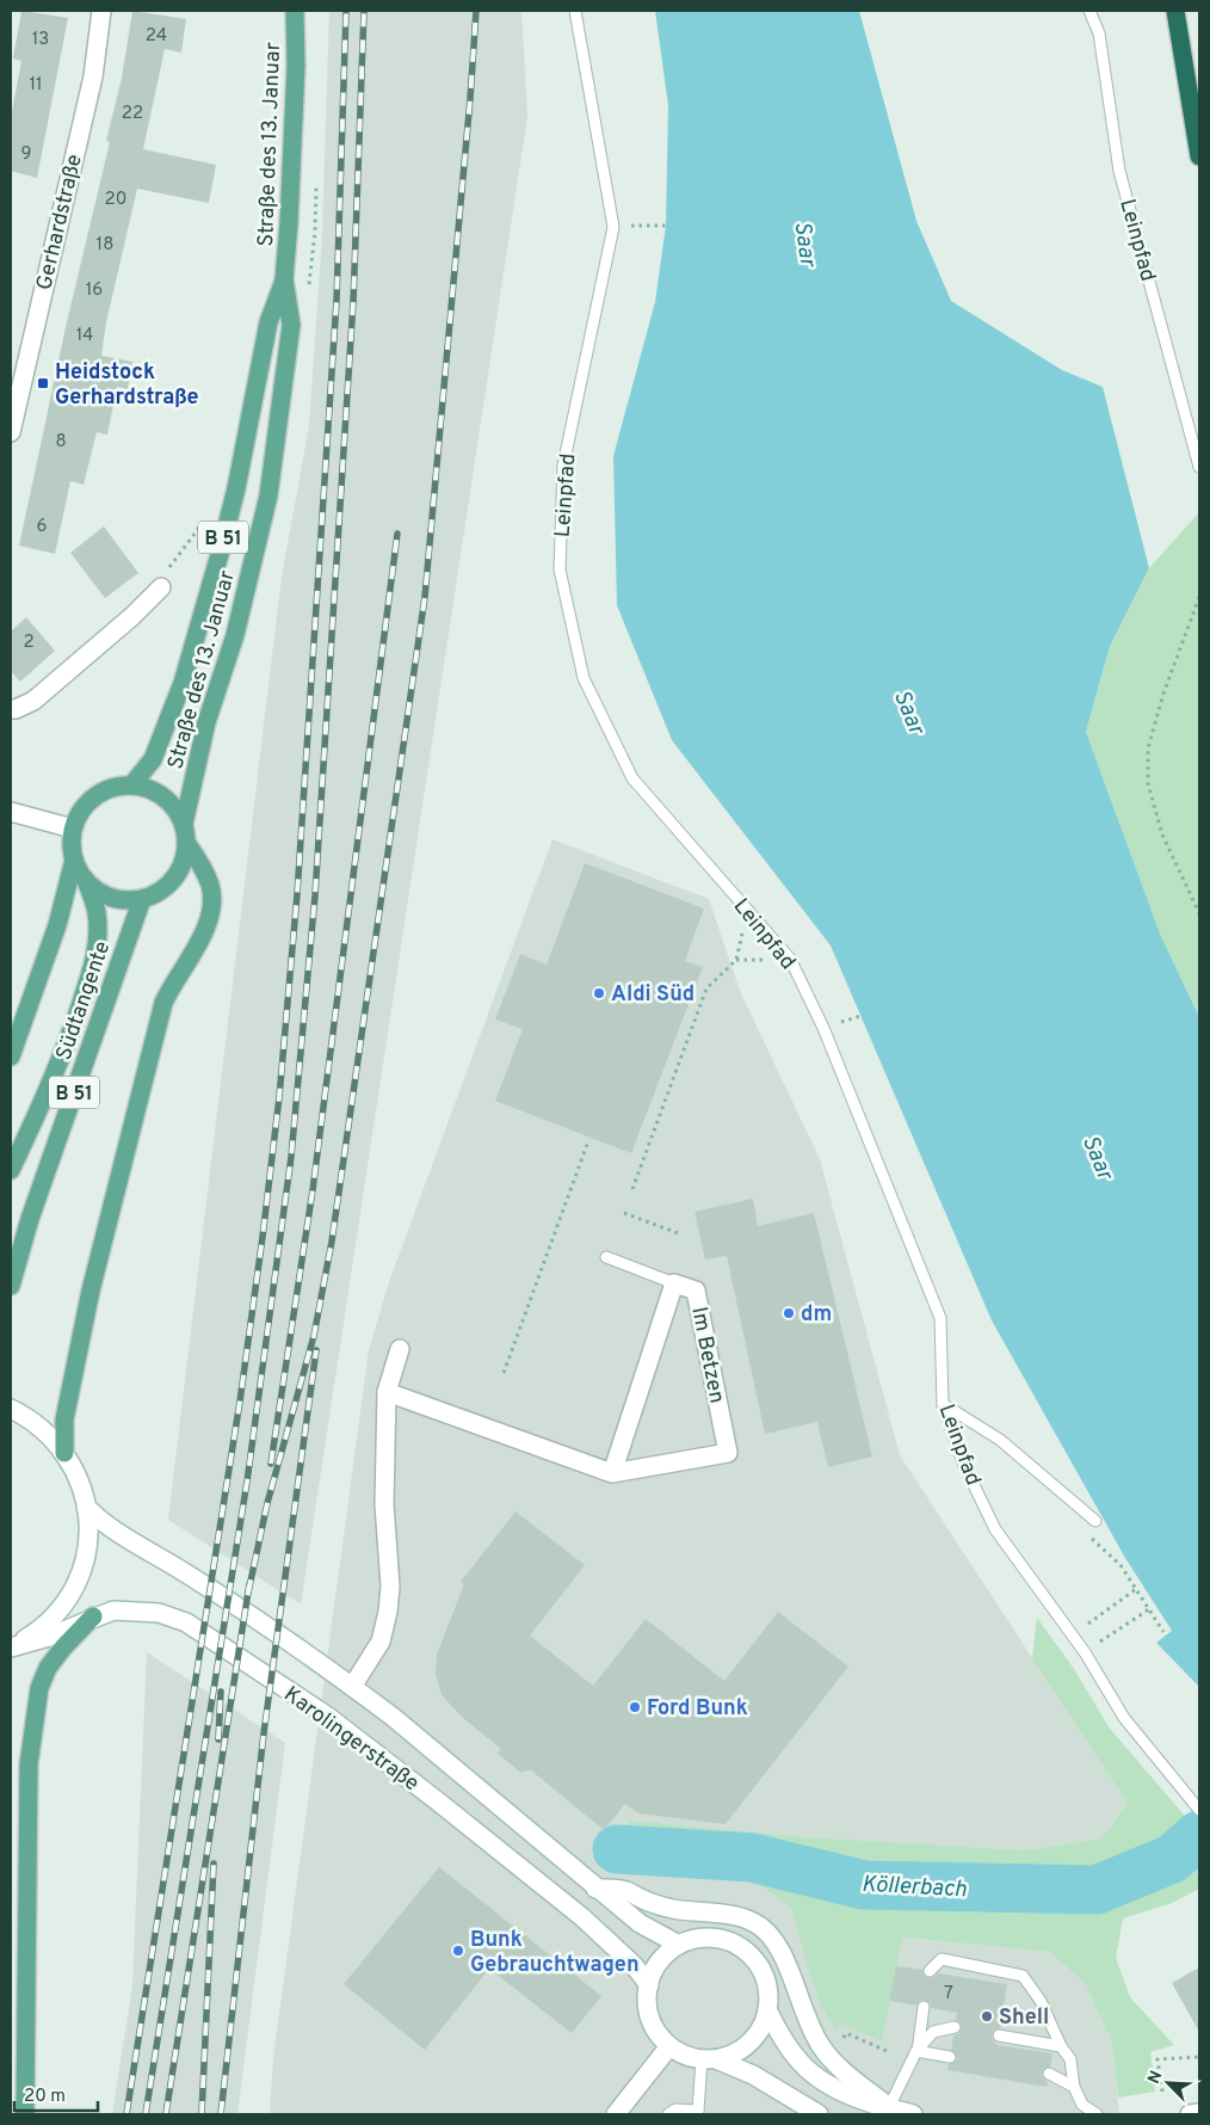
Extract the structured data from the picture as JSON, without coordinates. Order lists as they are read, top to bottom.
{
  "streets": {
    "main road": [
      "Straße des 13. Januar",
      "Gerhardstraße",
      "B 51",
      "Südtangente",
      "Im Betzen",
      "Karolingerstraße"
    ],
    "lane": ["Leinpfad"]
  },
  "crossings": [
    ["Straße des 13. Januar", "Südtangente"]
  ],
  "water": ["Saar", "Köllerbach"],
  "places": {
    "transit": ["Heidstock Gerhardstraße"],
    "other": [
      "Aldi Süd",
      "dm",
      "Ford Bunk",
      "Bunk Gebrauchtwagen",
      "Shell"
    ]
  },
  "house_numbers": [
    "24",
    "13",
    "11",
    "22",
    "9",
    "20",
    "18",
    "16",
    "14",
    "8",
    "6",
    "2",
    "7"
  ],
  "scale_bar": "20 m",
  "north": "top left"
}
